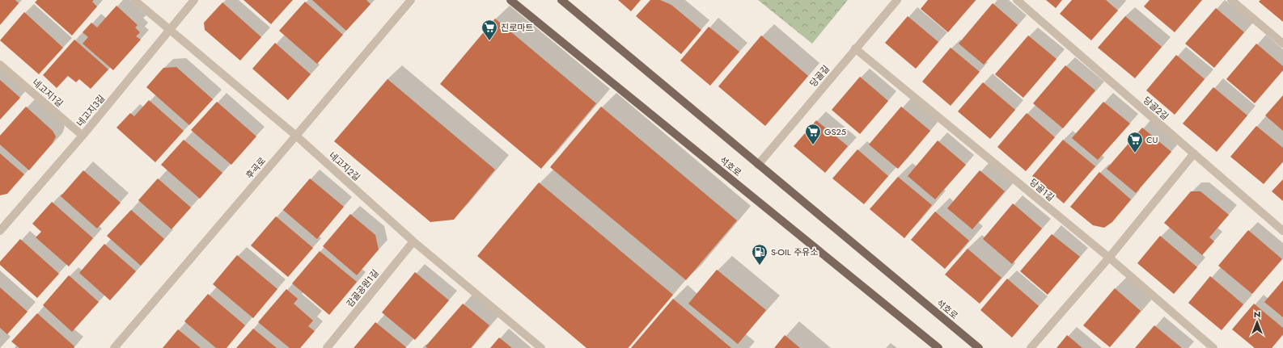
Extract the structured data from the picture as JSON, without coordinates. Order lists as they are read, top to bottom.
{
  "streets": {
    "main road": ["석호로"],
    "street": [
      "당골길",
      "네고지1길",
      "당골2길",
      "네고지3길",
      "네고지2길",
      "후곡로",
      "당골1길",
      "감골공원1길"
    ]
  },
  "crossings": [
    ["당골길", "석호로"],
    ["당골길", "당골1길"],
    ["네고지1길", "네고지3길"],
    ["네고지3길", "네고지2길"],
    ["네고지2길", "후곡로"],
    ["네고지2길", "감골공원1길"]
  ],
  "places": {
    "supermarket": ["진로마트", "GS25", "CU"],
    "fuel station": ["S-OIL 주유소"]
  },
  "north": "top"
}
